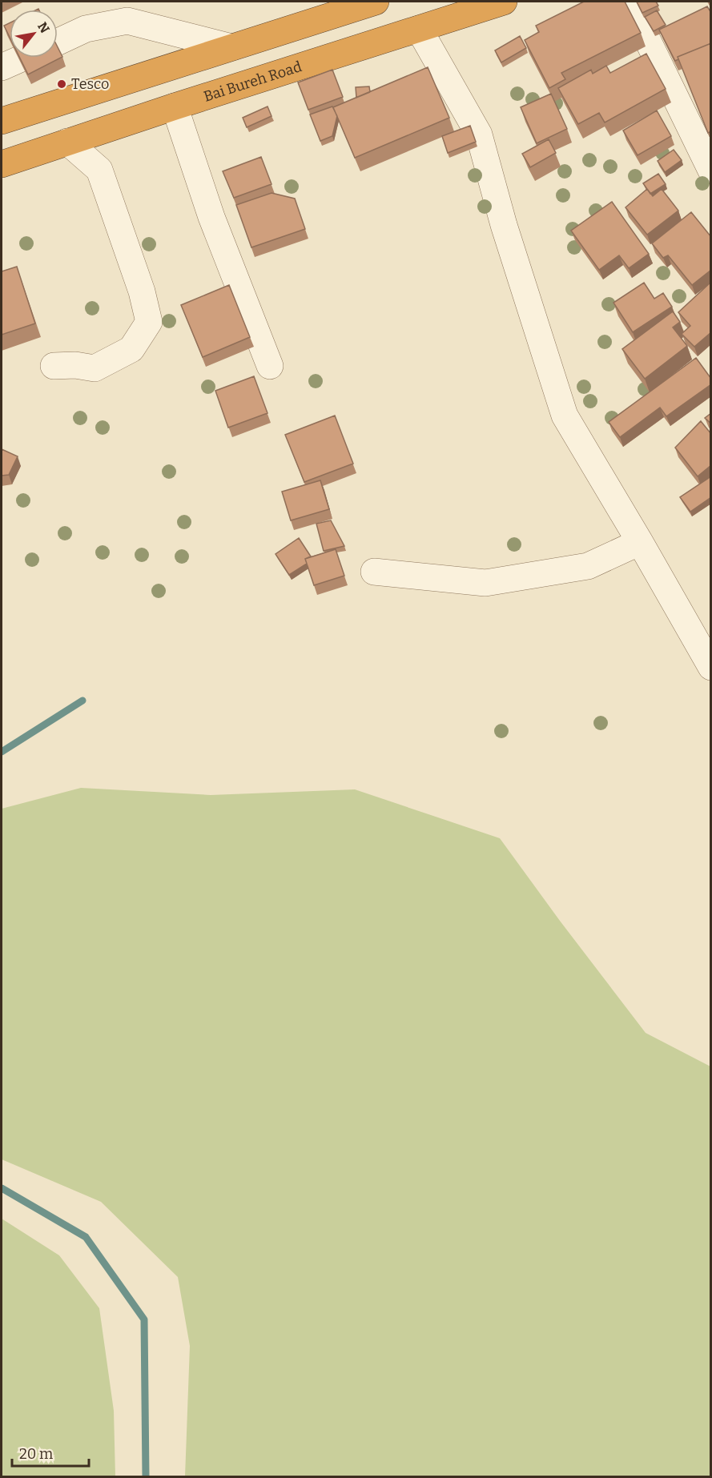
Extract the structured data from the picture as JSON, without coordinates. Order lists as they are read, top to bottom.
{
  "streets": {
    "highway": ["Bai Bureh Road"]
  },
  "places": ["Tesco"],
  "scale_bar": "20 m",
  "north": "top right"
}
